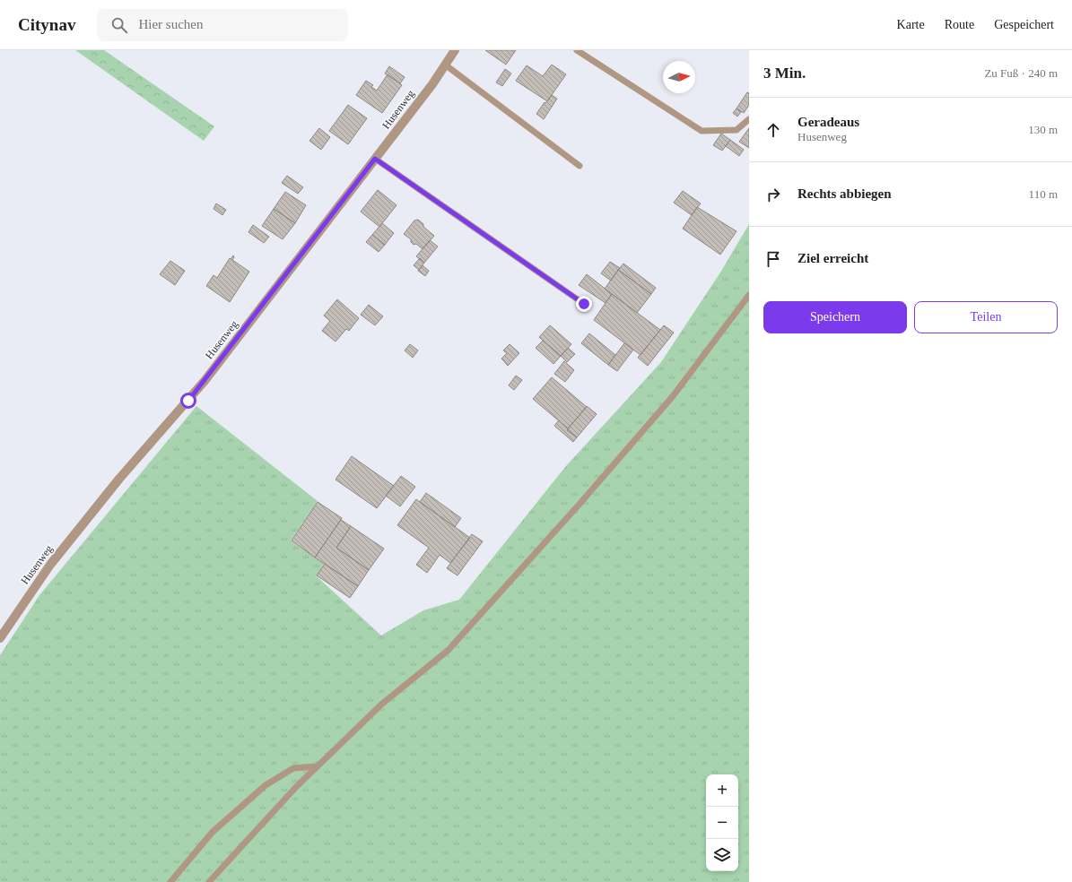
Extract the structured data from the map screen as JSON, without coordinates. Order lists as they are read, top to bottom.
{
  "streets": {
    "street": ["Husenweg"]
  },
  "north": "right",
  "page": {
    "header": "Citynav",
    "search": "Hier suchen",
    "nav": ["Karte", "Route", "Gespeichert"],
    "heading": ["3 Min.", "Zu Fuß · 240 m"],
    "list": [
      ["Geradeaus", "Husenweg", "130 m"],
      ["Rechts abbiegen", "110 m"],
      "Ziel erreicht"
    ],
    "buttons": ["Speichern", "Teilen"],
    "map_buttons": ["+", "−"]
  }
}
